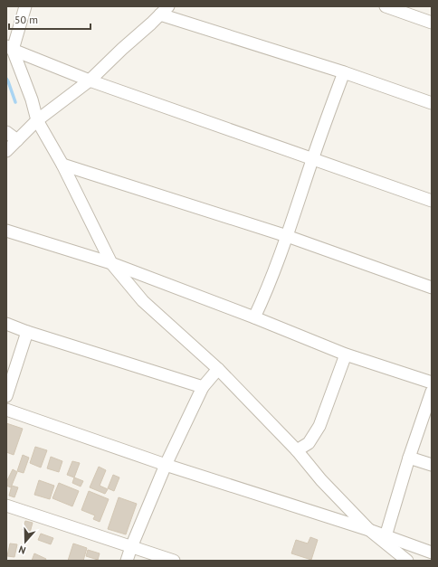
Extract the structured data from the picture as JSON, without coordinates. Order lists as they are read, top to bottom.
{
  "scale_bar": "50 m",
  "north": "bottom"
}
